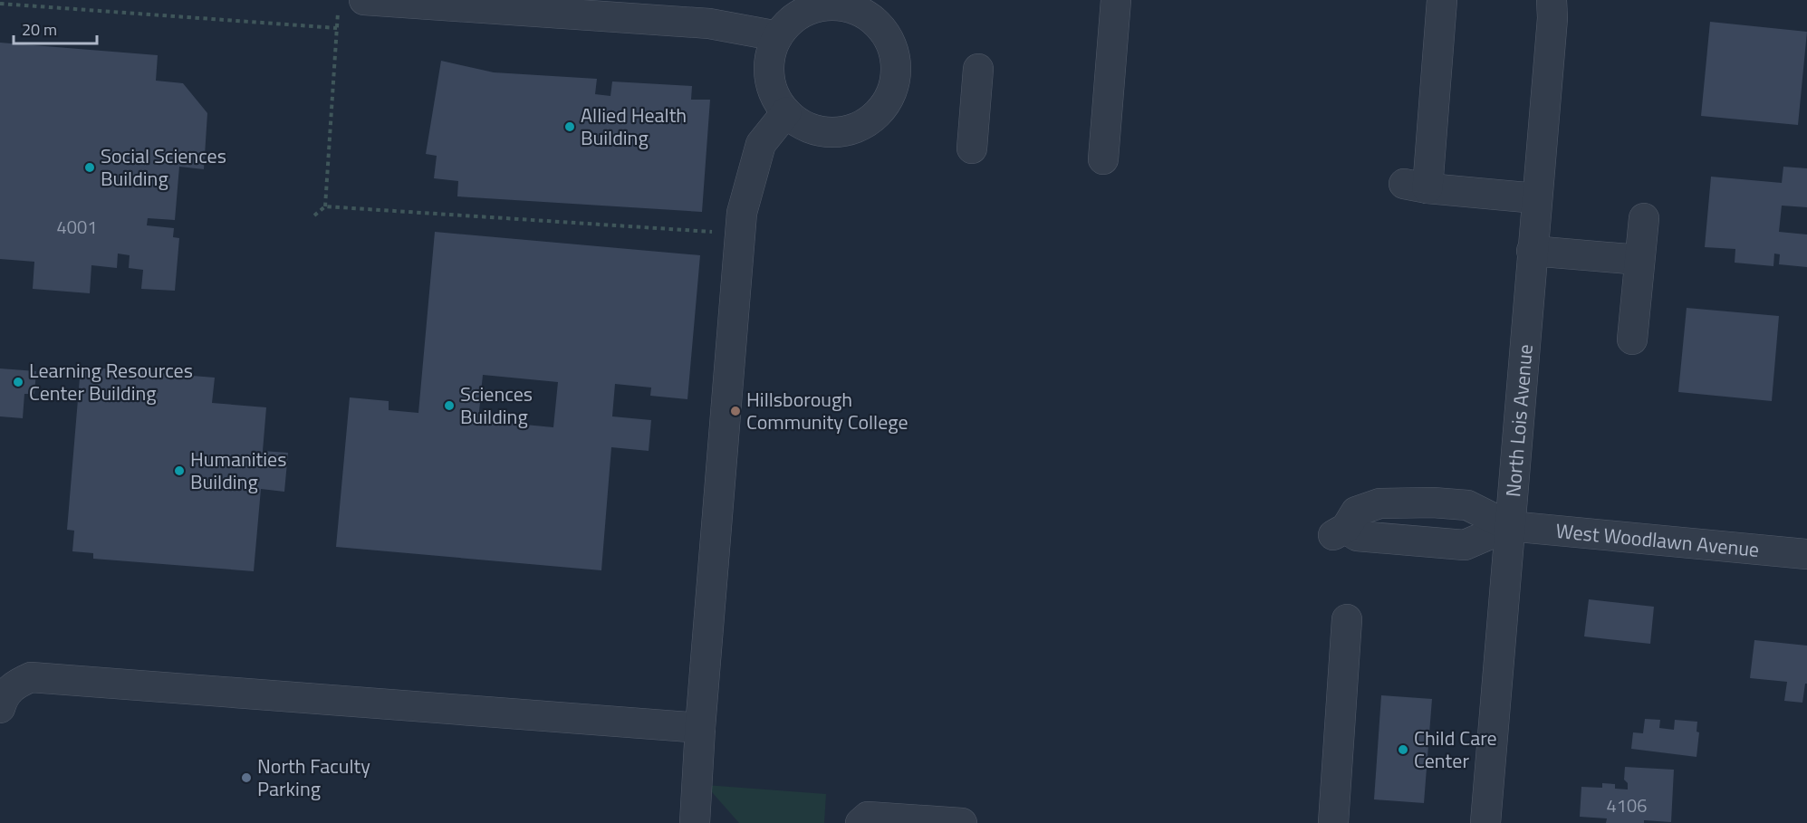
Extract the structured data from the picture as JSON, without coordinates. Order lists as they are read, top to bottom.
{
  "streets": {
    "street": ["North Lois Avenue", "West Woodlawn Avenue"]
  },
  "crossings": [
    ["North Lois Avenue", "West Woodlawn Avenue"]
  ],
  "places": [
    "Allied Health Building",
    "Social Sciences Building",
    "Learning Resources Center Building",
    "Sciences Building",
    "Hillsborough Community College",
    "Humanities Building",
    "Child Care Center",
    "North Faculty Parking"
  ],
  "house_numbers": ["4001", "4106"],
  "scale_bar": "20 m"
}
